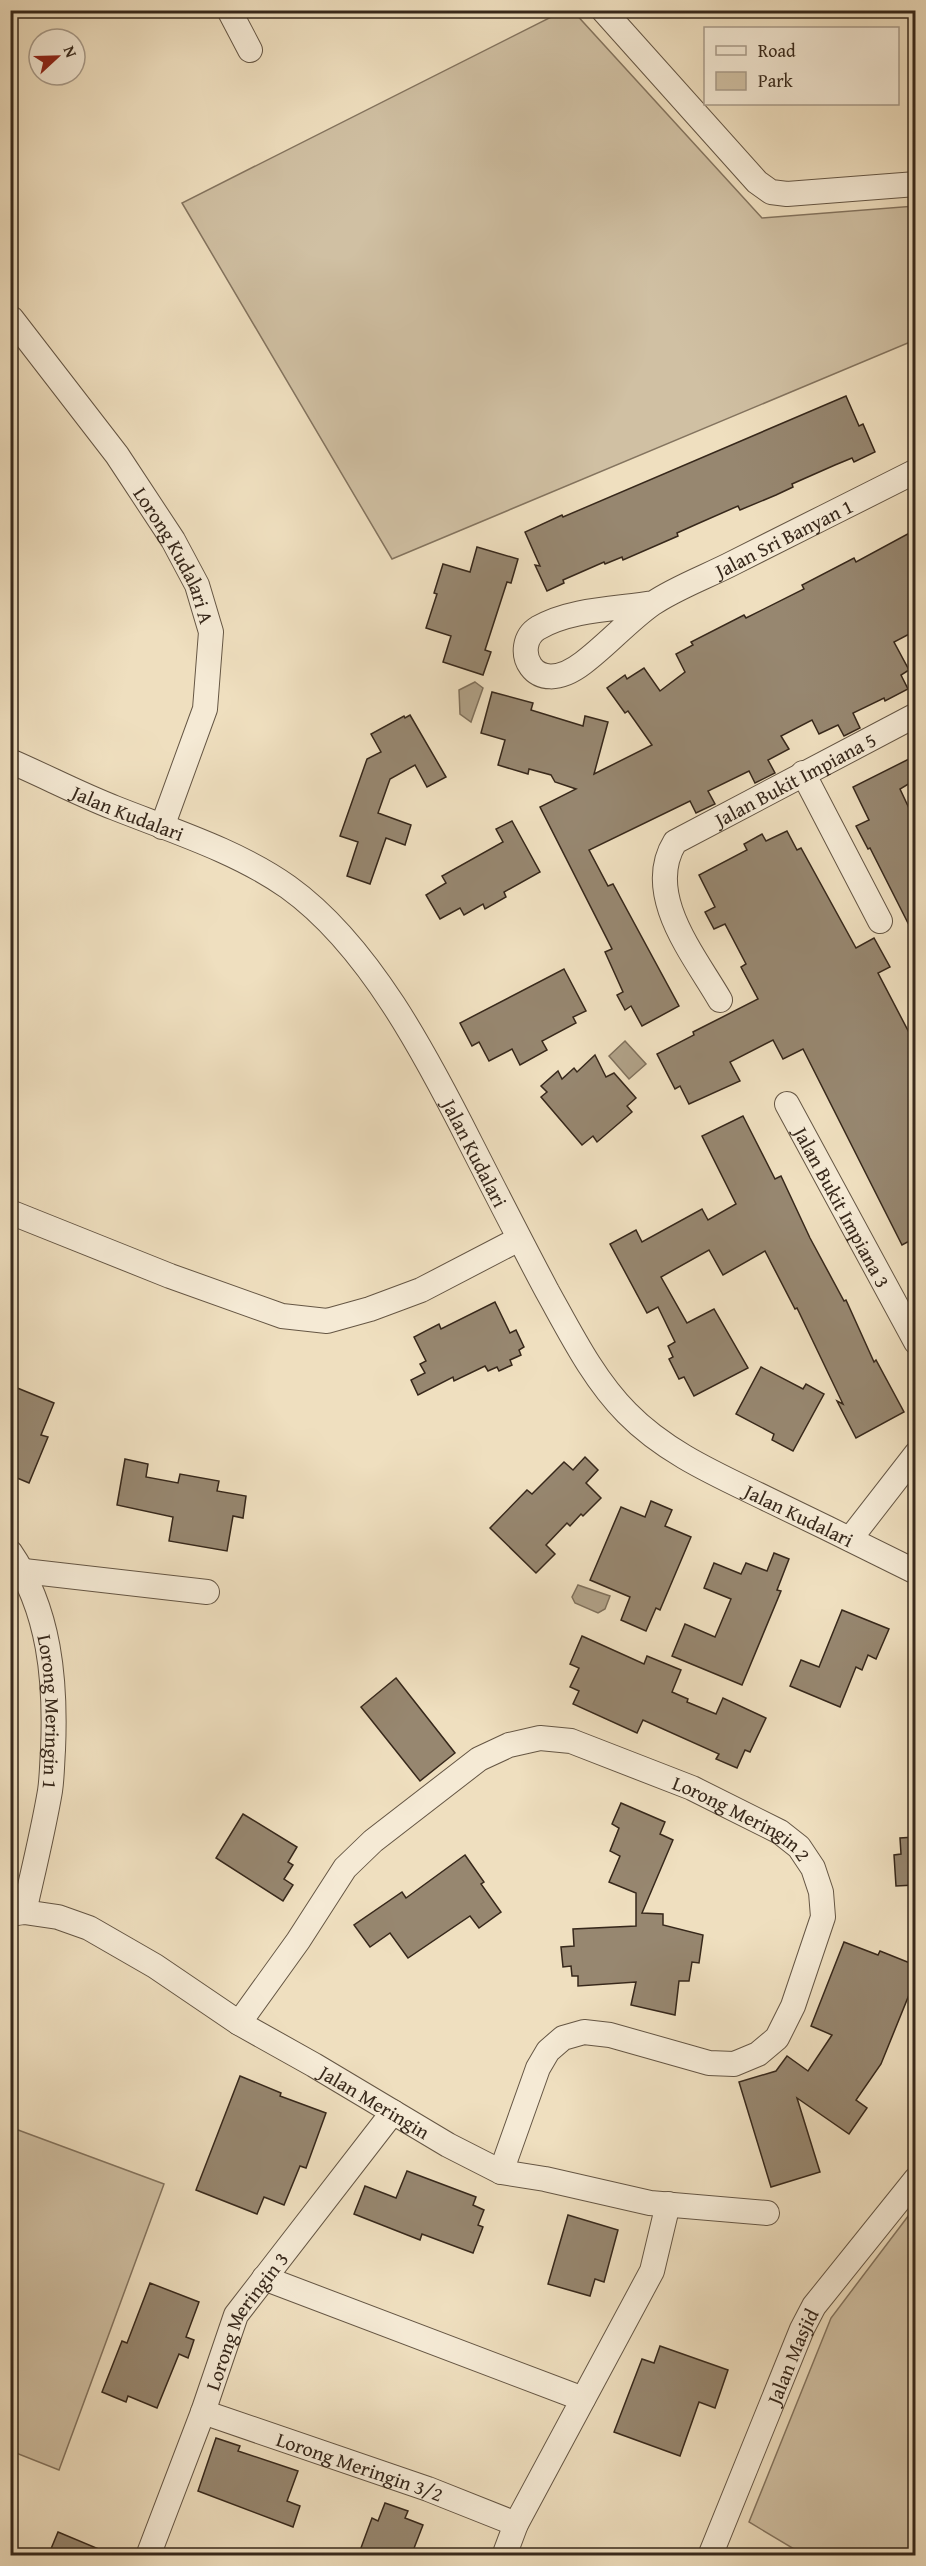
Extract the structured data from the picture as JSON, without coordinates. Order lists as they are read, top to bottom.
{
  "streets": {
    "street": [
      "Jalan Sri Banyan 1",
      "Lorong Kudalari A",
      "Jalan Bukit Impiana 5",
      "Jalan Kudalari",
      "Jalan Bukit Impiana 3",
      "Lorong Meringin 1",
      "Lorong Meringin 2",
      "Jalan Meringin",
      "Lorong Meringin 3",
      "Jalan Masjid",
      "Lorong Meringin 3/2"
    ]
  },
  "crossings": [
    ["Lorong Kudalari A", "Jalan Kudalari"],
    ["Lorong Meringin 1", "Jalan Meringin"],
    ["Lorong Meringin 2", "Jalan Meringin"],
    ["Jalan Meringin", "Lorong Meringin 3"],
    ["Lorong Meringin 3", "Lorong Meringin 3/2"]
  ],
  "legend": ["Road", "Park"],
  "north": "right"
}
